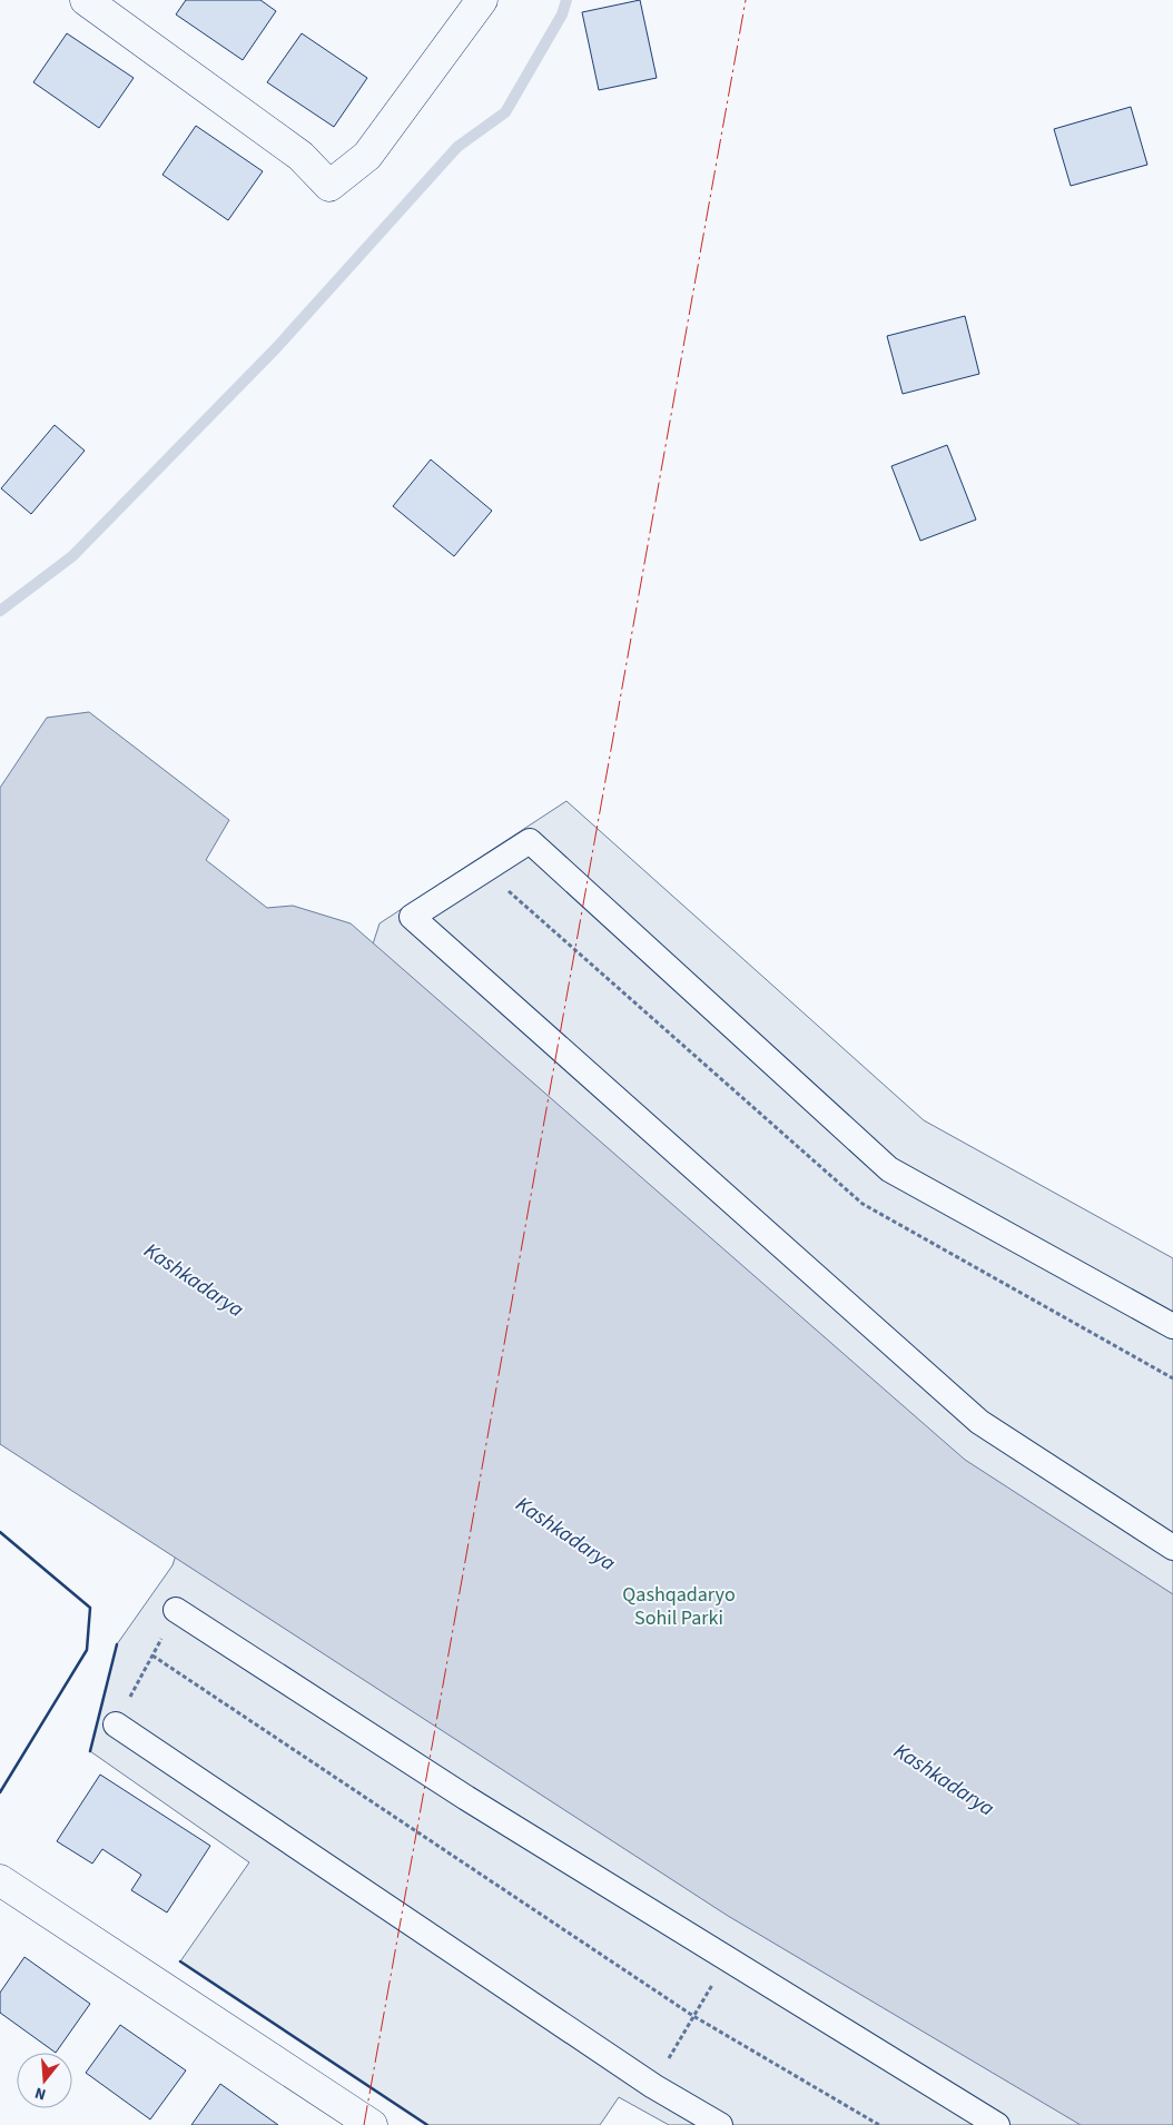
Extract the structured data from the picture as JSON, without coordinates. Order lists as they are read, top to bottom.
{
  "water": ["Kashkadarya"],
  "parks": ["Qashqadaryo Sohil Parki"],
  "north": "bottom"
}
